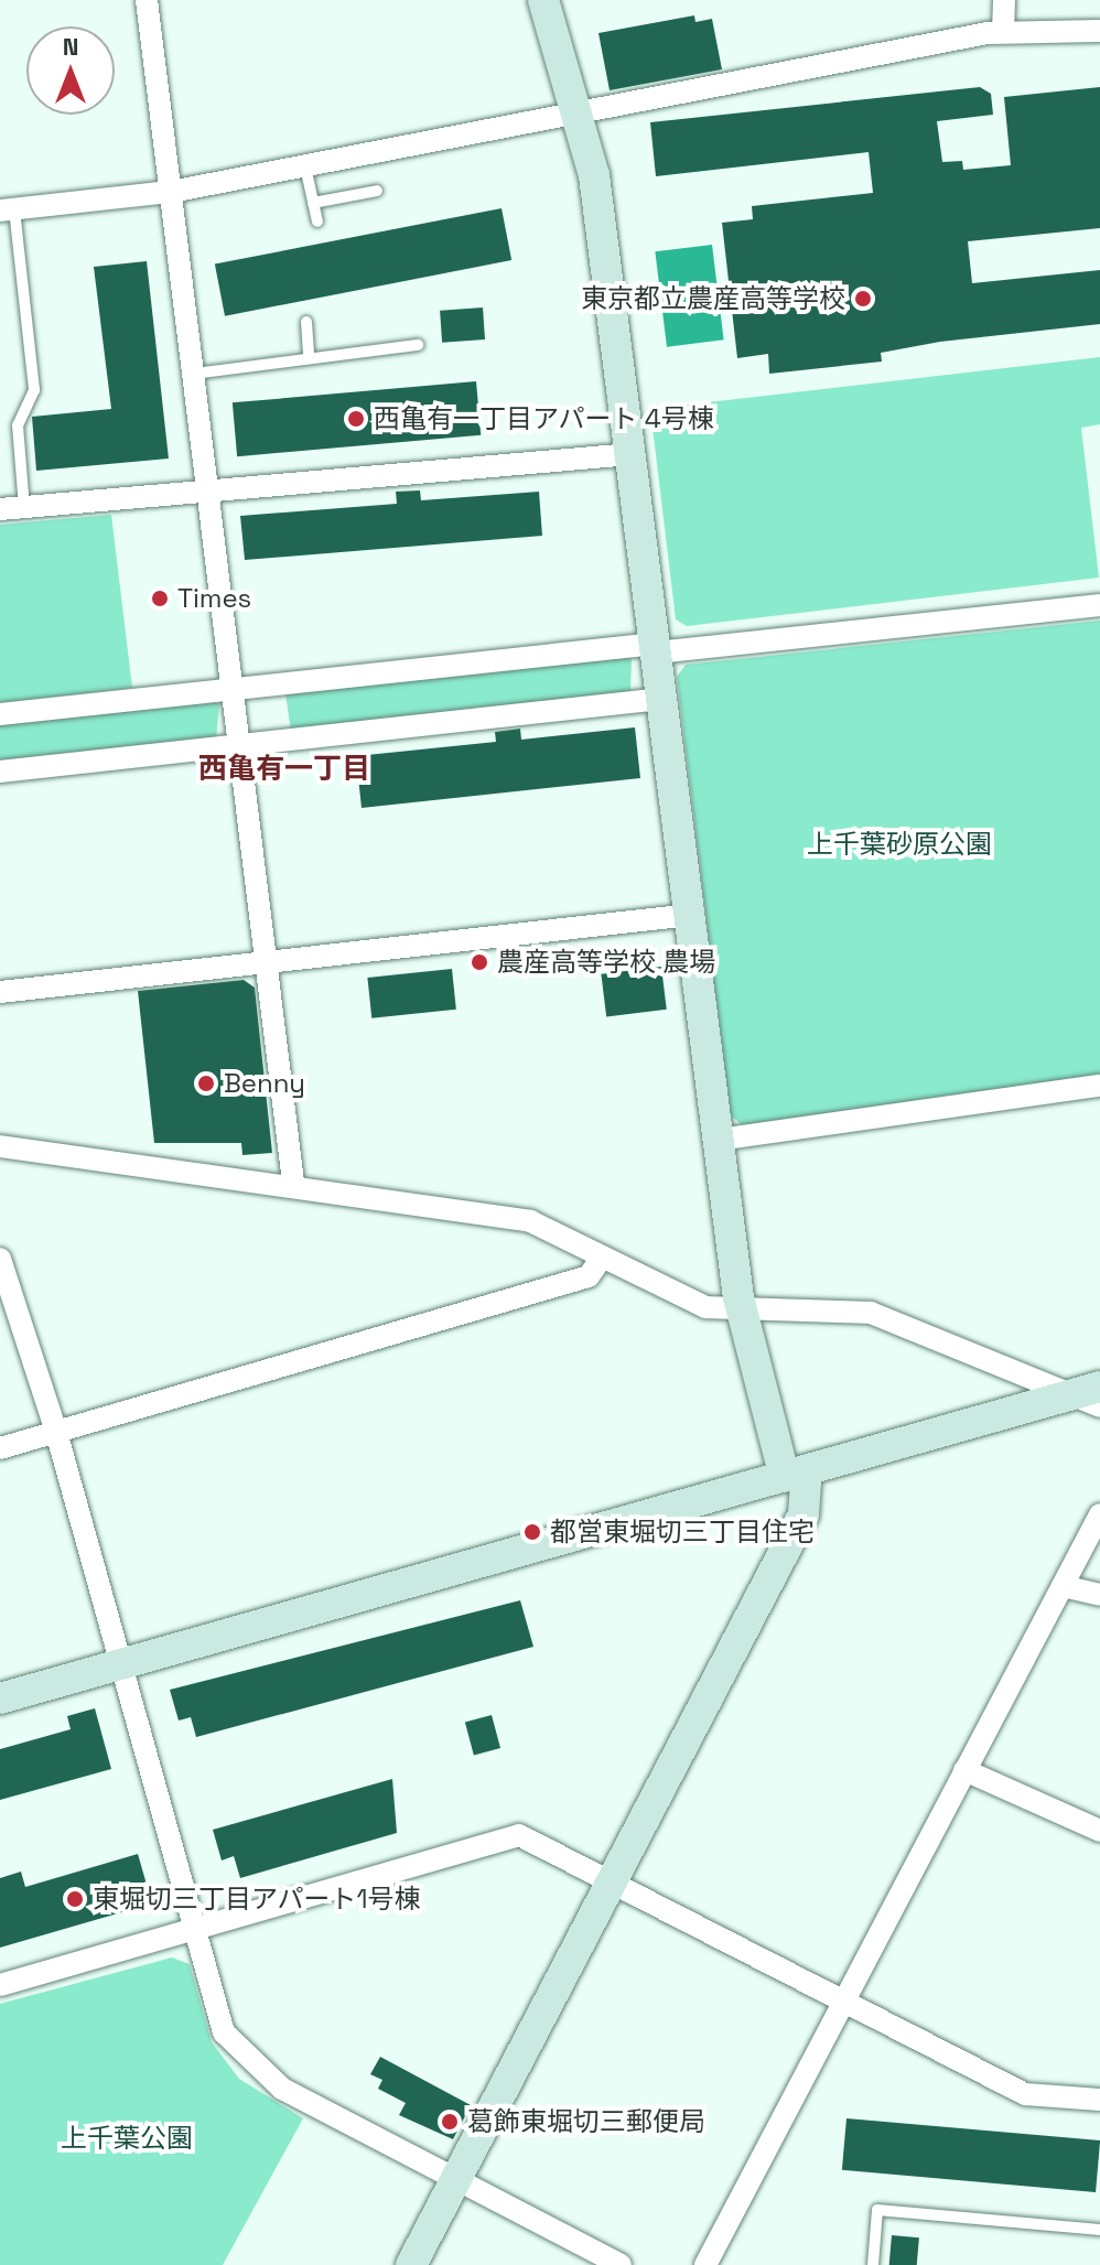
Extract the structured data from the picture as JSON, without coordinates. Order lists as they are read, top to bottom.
{
  "districts": ["西亀有一丁目"],
  "parks": ["上千葉砂原公園", "上千葉公園"],
  "places": [
    "東京都立農産高等学校",
    "西亀有一丁目アパート 4号棟",
    "Times",
    "農産高等学校 農場",
    "Benny",
    "都営東堀切三丁目住宅",
    "東堀切三丁目アパート1号棟",
    "葛飾東堀切三郵便局"
  ],
  "north": "top"
}
